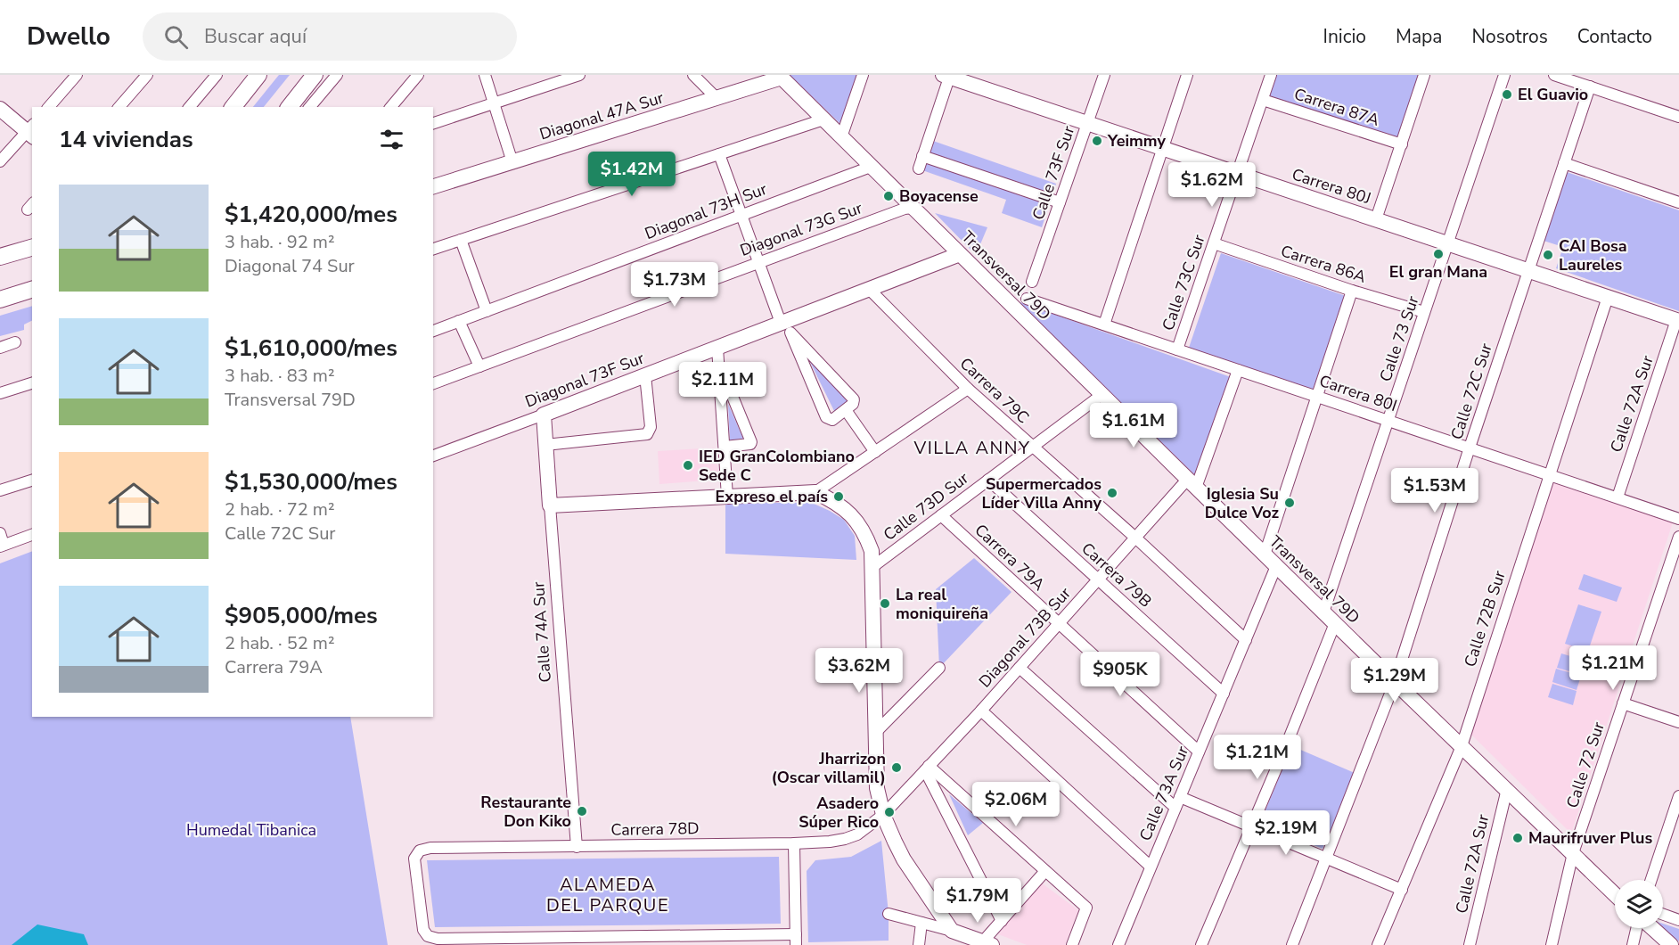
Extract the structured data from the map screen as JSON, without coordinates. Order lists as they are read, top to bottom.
{
  "streets": {
    "street": [
      "Carrera 87A",
      "Diagonal 47A Sur",
      "Calle 73F Sur",
      "Carrera 80J",
      "Diagonal 73H Sur",
      "Diagonal 73G Sur",
      "Carrera 86A",
      "Transversal 79D",
      "Calle 73C Sur",
      "Calle 73 Sur",
      "Diagonal 73F Sur",
      "Carrera 79C",
      "Calle 72C Sur",
      "Carrera 80I",
      "Calle 72A Sur",
      "Calle 73D Sur",
      "Carrera 79A",
      "Carrera 79B",
      "Calle 72B Sur",
      "Calle 74A Sur",
      "Diagonal 73B Sur",
      "Calle 72 Sur",
      "Calle 73A Sur",
      "Carrera 78D"
    ]
  },
  "crossings": [
    ["Carrera 87A", "Calle 73C Sur"],
    ["Diagonal 47A Sur", "Transversal 79D"],
    ["Calle 73F Sur", "Carrera 80J"],
    ["Carrera 80J", "Calle 73C Sur"],
    ["Carrera 80J", "Calle 73 Sur"],
    ["Carrera 80J", "Calle 72C Sur"],
    ["Carrera 80J", "Calle 72A Sur"],
    ["Carrera 80J", "Calle 72B Sur"],
    ["Diagonal 73H Sur", "Transversal 79D"],
    ["Diagonal 73G Sur", "Transversal 79D"],
    ["Carrera 86A", "Calle 73C Sur"],
    ["Carrera 86A", "Calle 73 Sur"],
    ["Transversal 79D", "Calle 73 Sur"],
    ["Transversal 79D", "Diagonal 73F Sur"],
    ["Transversal 79D", "Calle 72C Sur"],
    ["Transversal 79D", "Calle 72A Sur"],
    ["Transversal 79D", "Calle 73D Sur"],
    ["Transversal 79D", "Calle 72B Sur"],
    ["Transversal 79D", "Diagonal 73B Sur"],
    ["Transversal 79D", "Calle 72 Sur"],
    ["Transversal 79D", "Calle 73A Sur"],
    ["Calle 73C Sur", "Carrera 80I"],
    ["Calle 73 Sur", "Carrera 80I"],
    ["Diagonal 73F Sur", "Carrera 79C"],
    ["Diagonal 73F Sur", "Calle 74A Sur"],
    ["Carrera 79C", "Calle 73D Sur"],
    ["Carrera 79C", "Diagonal 73B Sur"],
    ["Carrera 79C", "Calle 73A Sur"],
    ["Calle 72C Sur", "Carrera 80I"],
    ["Carrera 80I", "Calle 72A Sur"],
    ["Carrera 80I", "Calle 72B Sur"],
    ["Carrera 80I", "Diagonal 73B Sur"],
    ["Calle 73D Sur", "Carrera 79A"],
    ["Calle 73D Sur", "Carrera 79B"],
    ["Carrera 79A", "Diagonal 73B Sur"],
    ["Carrera 79A", "Calle 73A Sur"],
    ["Carrera 79B", "Diagonal 73B Sur"],
    ["Carrera 79B", "Calle 73A Sur"],
    ["Calle 74A Sur", "Carrera 78D"],
    ["Diagonal 73B Sur", "Carrera 78D"]
  ],
  "districts": ["VILLA ANNY", "ALAMEDA DEL PARQUE"],
  "parks": ["Humedal Tibanica"],
  "places": [
    "El Guavio",
    "Yeimmy",
    "Boyacense",
    "El gran Mana",
    "CAI Bosa Laureles",
    "IED GranColombiano Sede C",
    "Supermercados Líder Villa Anny",
    "Expreso el país",
    "Iglesia Su Dulce Voz",
    "La real moniquireña",
    "Jharrizon (Oscar villamil)",
    "Restaurante Don Kiko",
    "Asadero Súper Rico",
    "Maurifruver Plus"
  ],
  "page": {
    "header": "Dwello",
    "search": "Buscar aquí",
    "nav": [
      "Inicio",
      "Mapa",
      "Nosotros",
      "Contacto"
    ],
    "heading": "14 viviendas",
    "price": [
      "$1.42M",
      "$1.62M",
      "$1.73M",
      "$2.11M",
      "$1.61M",
      "$1.53M",
      "$1.21M",
      "$3.62M",
      "$905K",
      "$1.29M",
      "$1.21M",
      "$2.06M",
      "$2.19M",
      "$1.79M"
    ],
    "list": [
      {
        "name": "$1,420,000/mes",
        "note": "3 hab. · 92 m² · Diagonal 74 Sur"
      },
      {
        "name": "$1,610,000/mes",
        "note": "3 hab. · 83 m² · Transversal 79D"
      },
      {
        "name": "$1,530,000/mes",
        "note": "2 hab. · 72 m² · Calle 72C Sur"
      },
      {
        "name": "$905,000/mes",
        "note": "2 hab. · 52 m² · Carrera 79A"
      }
    ]
  }
}
